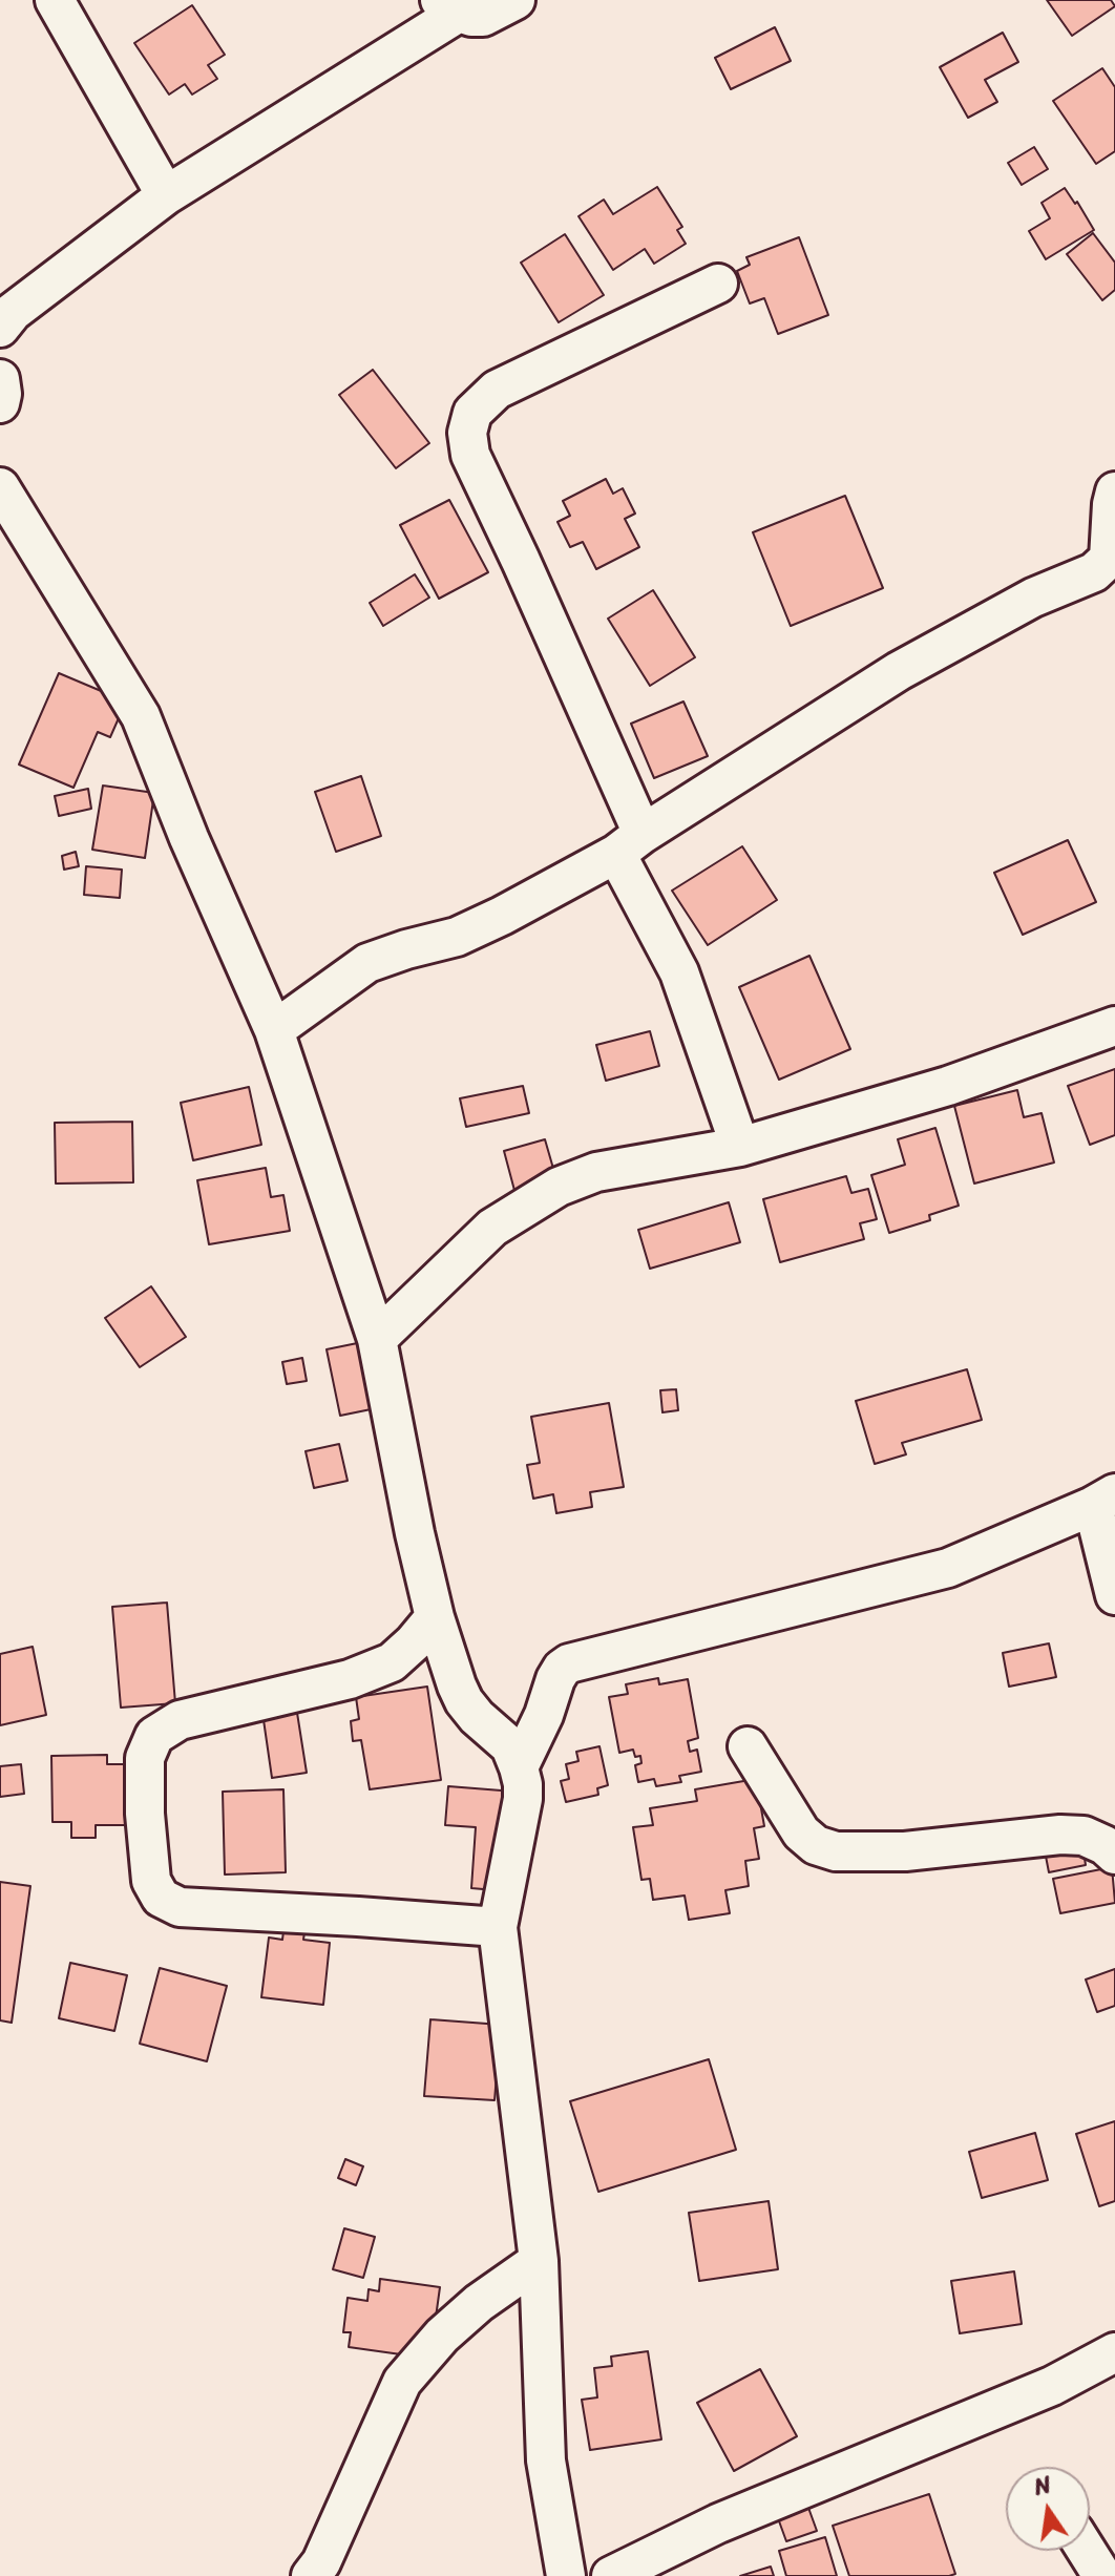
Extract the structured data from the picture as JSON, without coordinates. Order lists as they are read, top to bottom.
{
  "north": "top"
}
